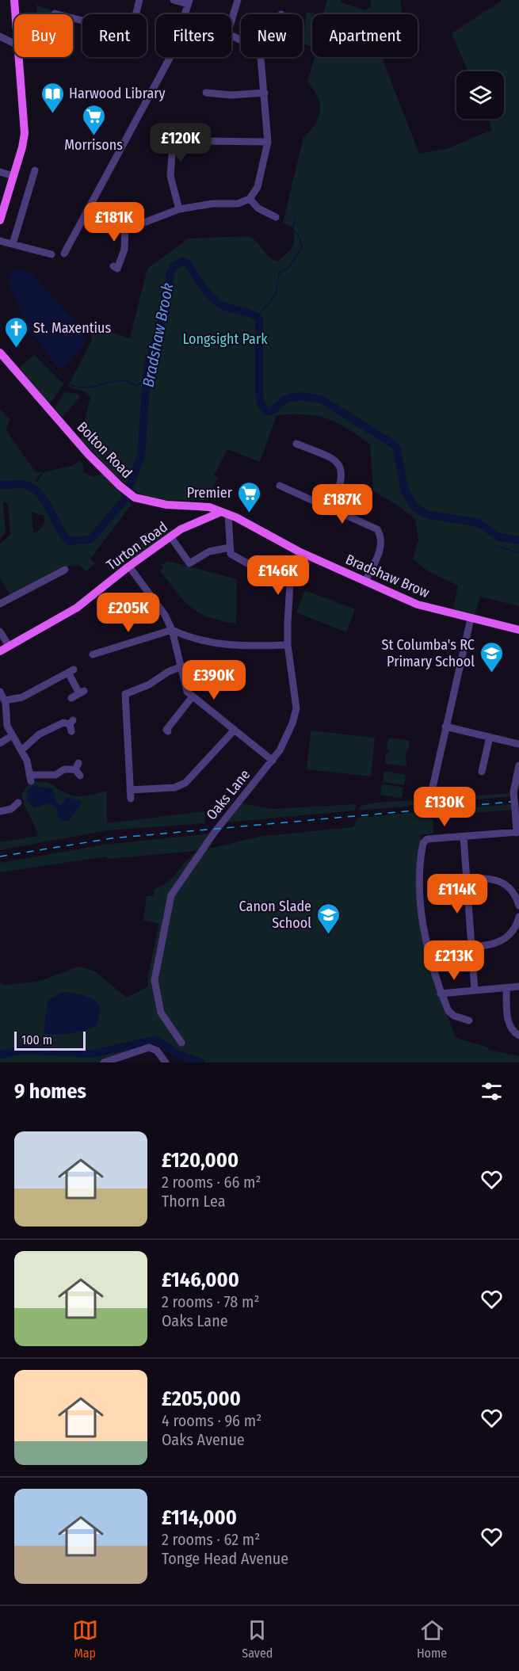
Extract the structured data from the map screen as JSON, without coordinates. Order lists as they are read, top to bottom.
{
  "streets": {
    "main road": ["Bolton Road", "Turton Road", "Bradshaw Brow"],
    "street": ["Oaks Lane"]
  },
  "crossings": [
    ["Bolton Road", "Turton Road"],
    ["Bolton Road", "Bradshaw Brow"],
    ["Turton Road", "Bradshaw Brow"],
    ["Bradshaw Brow", "Oaks Lane"]
  ],
  "water": ["Bradshaw Brook"],
  "parks": ["Longsight Park"],
  "places": {
    "library": ["Harwood Library"],
    "supermarket": ["Morrisons", "Premier"],
    "church": ["St. Maxentius"],
    "school or university": ["St Columba's RC Primary School", "Canon Slade School"]
  },
  "scale_bar": "100 m",
  "page": {
    "chip": [
      "Buy",
      "Rent",
      "Filters",
      "New",
      "Apartment"
    ],
    "price": [
      "£120K",
      "£181K",
      "£187K",
      "£146K",
      "£205K",
      "£390K",
      "£130K",
      "£114K",
      "£213K"
    ],
    "scale": "100 m",
    "heading": "9 homes",
    "list": [
      {
        "name": "£120,000",
        "note": "2 rooms · 66 m² · Thorn Lea"
      },
      {
        "name": "£146,000",
        "note": "2 rooms · 78 m² · Oaks Lane"
      },
      {
        "name": "£205,000",
        "note": "4 rooms · 96 m² · Oaks Avenue"
      },
      {
        "name": "£114,000",
        "note": "2 rooms · 62 m² · Tonge Head Avenue"
      }
    ],
    "tabs": ["Map", "Saved", "Home"]
  }
}
